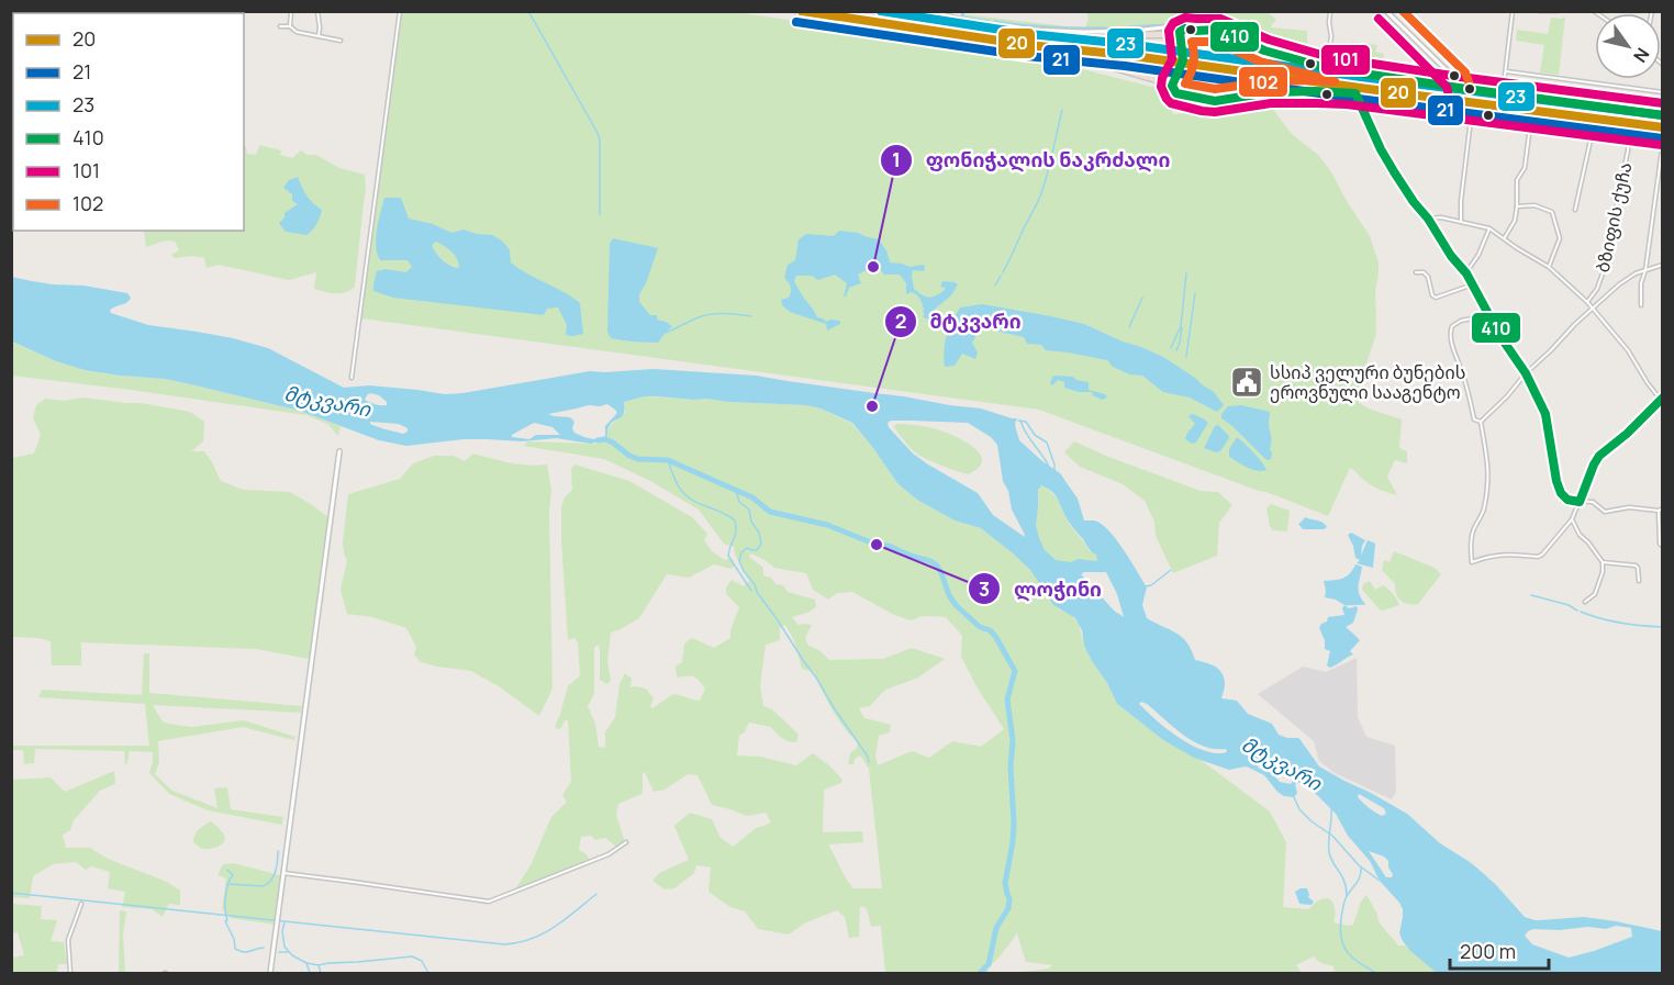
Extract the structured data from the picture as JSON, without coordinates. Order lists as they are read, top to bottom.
{
  "streets": {
    "street": ["ბზიფის ქუჩა"]
  },
  "water": ["მტკვარი"],
  "places": {
    "other": ["ფონიჭალის ნაკრძალი", "მტკვარი", "ლოჭინი"],
    "public building": ["სსიპ ველური ბუნების ეროვნული სააგენტო"]
  },
  "lines": [
    "transit line 20",
    "transit line 23",
    "transit line 102",
    "transit line 101",
    "transit line 21",
    "transit line 410"
  ],
  "legend": [
    "20",
    "21",
    "23",
    "410",
    "101",
    "102"
  ],
  "scale_bar": "200 m",
  "north": "bottom right"
}
